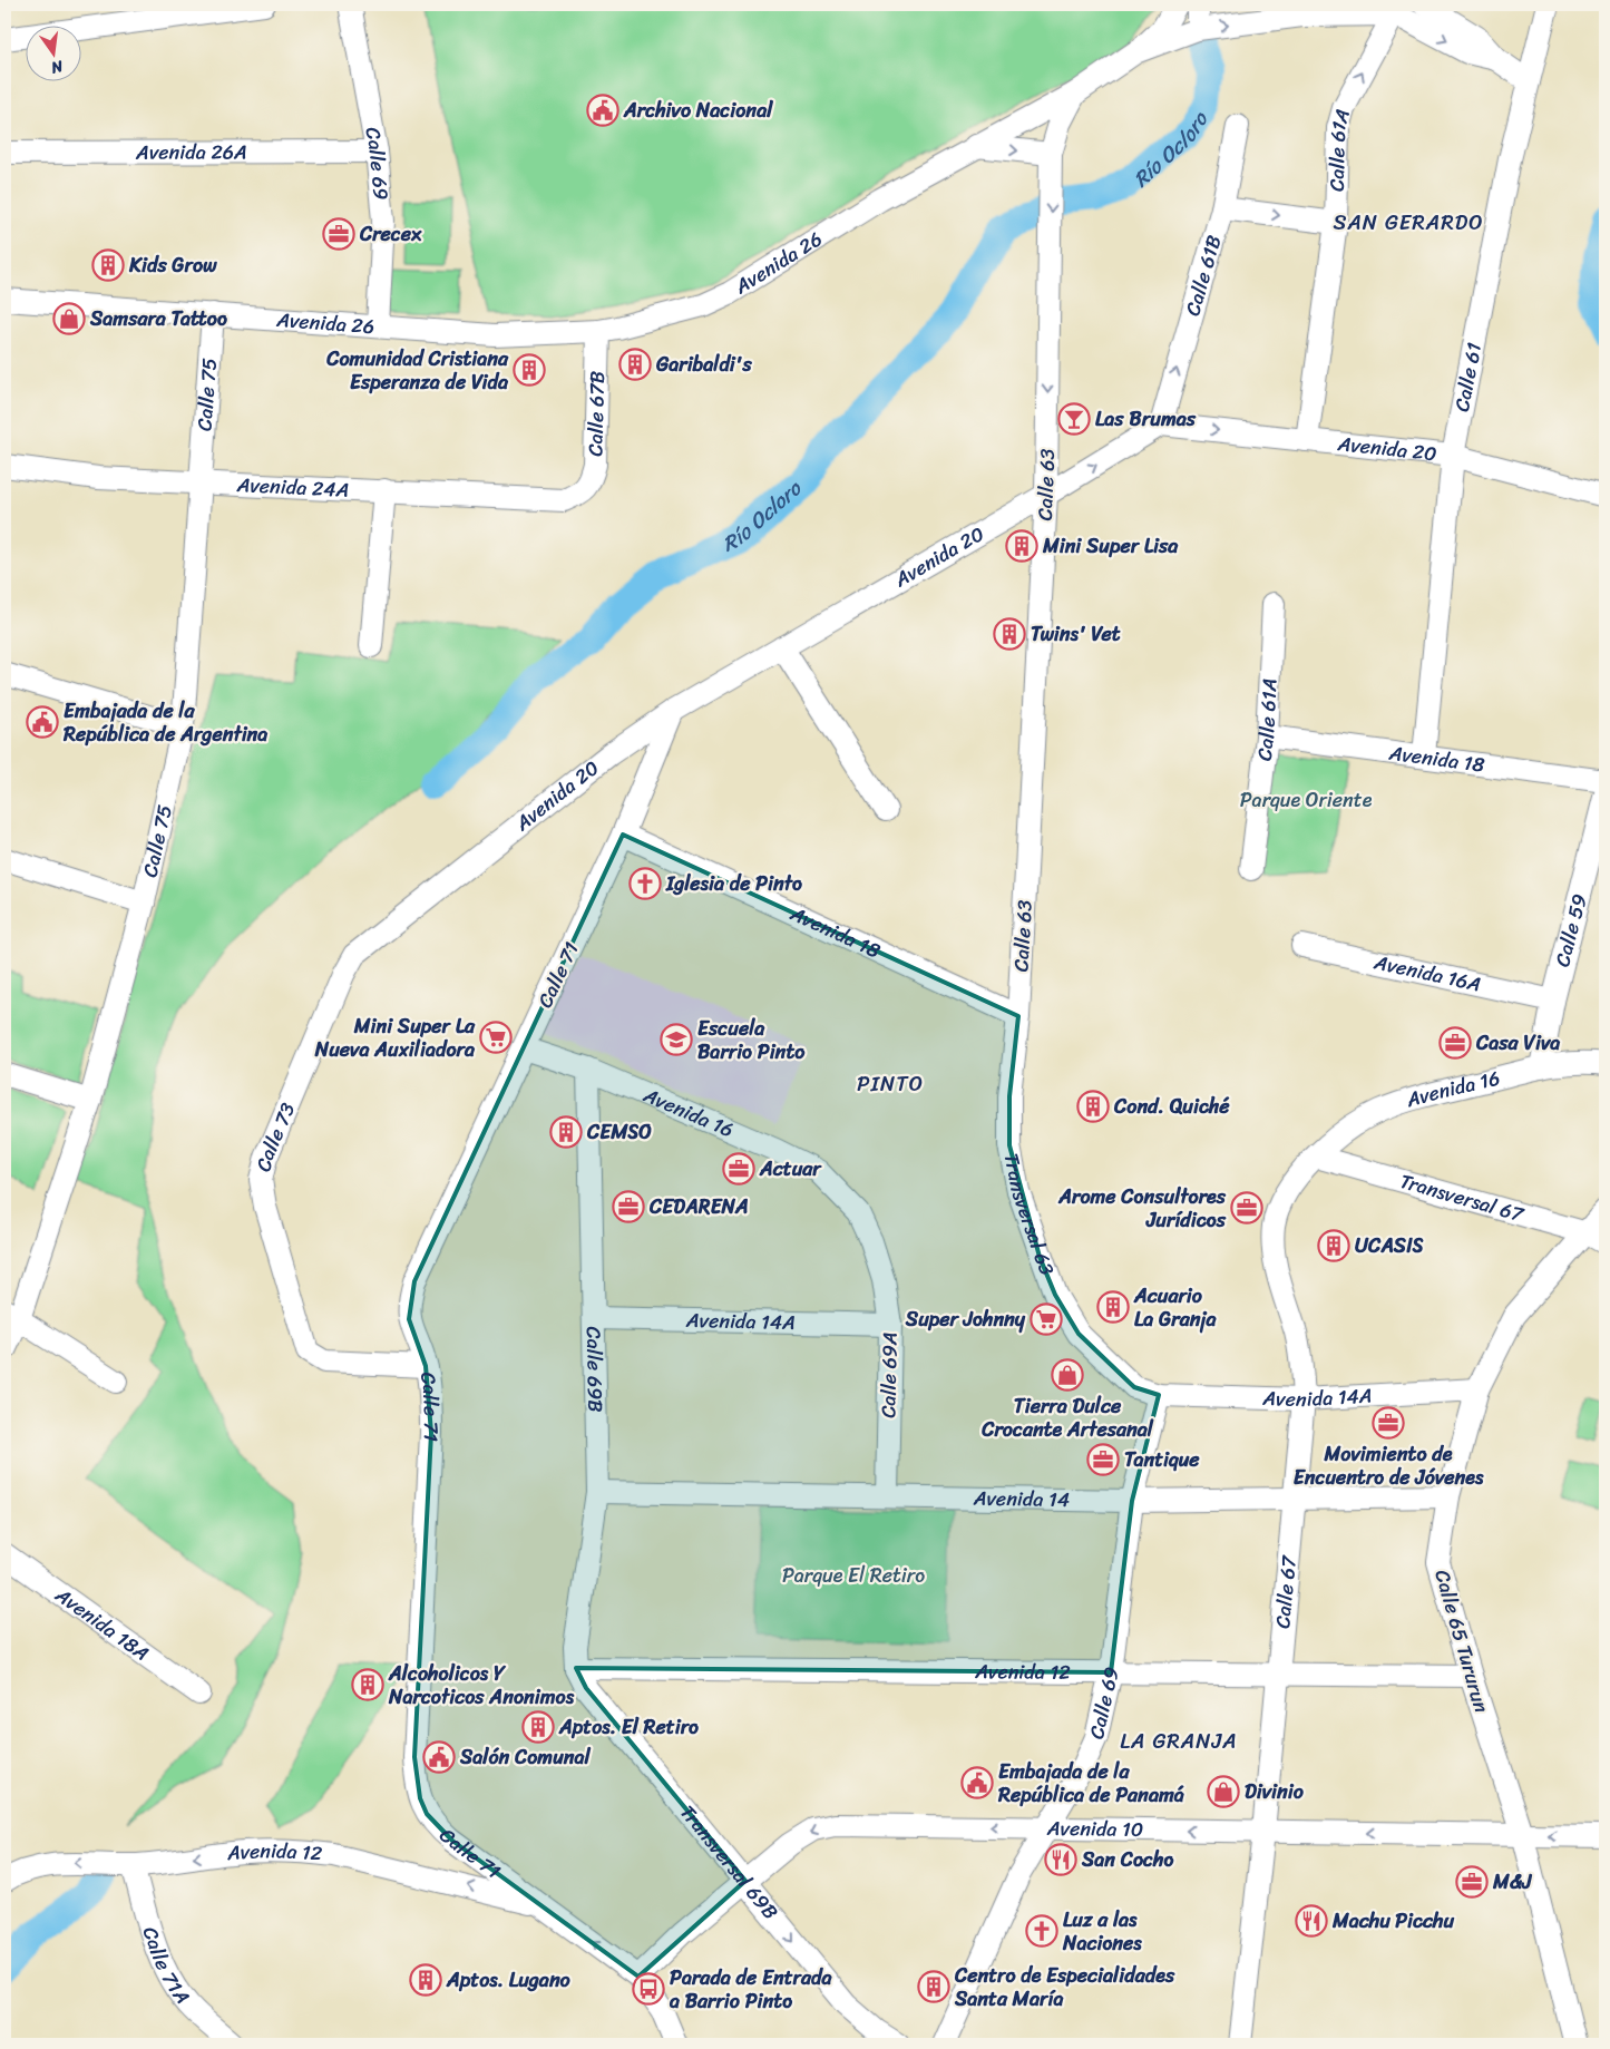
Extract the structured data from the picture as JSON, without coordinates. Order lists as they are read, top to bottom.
{
  "streets": {
    "street": [
      "Calle 61A",
      "Avenida 26A",
      "Calle 69",
      "Avenida 26",
      "Calle 61B",
      "Calle 61",
      "Calle 75",
      "Calle 67B",
      "Avenida 20",
      "Calle 63",
      "Avenida 24A",
      "Avenida 18",
      "Calle 59",
      "Avenida 16A",
      "Calle 71",
      "Avenida 16",
      "Calle 73",
      "Transversal 67",
      "Transversal 63",
      "Avenida 14A",
      "Calle 69B",
      "Calle 69A",
      "Avenida 14",
      "Calle 67",
      "Avenida 18A",
      "Calle 65 Tururun",
      "Avenida 12",
      "Avenida 10",
      "Transversal 69B",
      "Calle 71A"
    ]
  },
  "crossings": [
    ["Calle 61A", "Avenida 26"],
    ["Calle 61A", "Avenida 20"],
    ["Calle 61A", "Avenida 18"],
    ["Avenida 26A", "Calle 69"],
    ["Calle 69", "Avenida 26"],
    ["Calle 69", "Transversal 63"],
    ["Calle 69", "Avenida 14A"],
    ["Calle 69", "Avenida 14"],
    ["Calle 69", "Avenida 12"],
    ["Calle 69", "Avenida 10"],
    ["Avenida 26", "Calle 61"],
    ["Avenida 26", "Calle 75"],
    ["Avenida 26", "Calle 67B"],
    ["Avenida 26", "Calle 63"],
    ["Calle 61B", "Avenida 20"],
    ["Calle 61", "Avenida 20"],
    ["Calle 61", "Avenida 18"],
    ["Calle 75", "Avenida 24A"],
    ["Calle 67B", "Avenida 24A"],
    ["Avenida 20", "Calle 63"],
    ["Avenida 20", "Calle 71"],
    ["Avenida 20", "Calle 73"],
    ["Calle 63", "Avenida 18"],
    ["Calle 63", "Transversal 63"],
    ["Avenida 18", "Calle 71"],
    ["Avenida 18", "Transversal 63"],
    ["Calle 59", "Avenida 16A"],
    ["Calle 59", "Avenida 16"],
    ["Calle 71", "Avenida 16"],
    ["Calle 71", "Calle 73"],
    ["Calle 71", "Avenida 12"],
    ["Calle 71", "Avenida 10"],
    ["Avenida 16", "Transversal 67"],
    ["Avenida 16", "Calle 69B"],
    ["Avenida 16", "Calle 69A"],
    ["Avenida 16", "Calle 67"],
    ["Transversal 67", "Calle 67"],
    ["Transversal 67", "Calle 65 Tururun"],
    ["Transversal 63", "Avenida 14A"],
    ["Avenida 14A", "Calle 69B"],
    ["Avenida 14A", "Calle 69A"],
    ["Avenida 14A", "Calle 67"],
    ["Avenida 14A", "Calle 65 Tururun"],
    ["Calle 69B", "Avenida 14"],
    ["Calle 69B", "Avenida 12"],
    ["Calle 69B", "Transversal 69B"],
    ["Calle 69A", "Avenida 14"],
    ["Avenida 14", "Calle 67"],
    ["Avenida 14", "Calle 65 Tururun"],
    ["Calle 67", "Avenida 12"],
    ["Calle 67", "Avenida 10"],
    ["Calle 65 Tururun", "Avenida 12"],
    ["Calle 65 Tururun", "Avenida 10"],
    ["Avenida 12", "Transversal 69B"],
    ["Avenida 12", "Calle 71A"],
    ["Avenida 10", "Transversal 69B"]
  ],
  "one_way": [
    "Calle 61B",
    "Calle 63",
    "Avenida 12",
    "Avenida 10",
    "Transversal 69B"
  ],
  "districts": ["SAN GERARDO", "PINTO", "LA GRANJA"],
  "water": ["Río Ocloro"],
  "parks": ["Parque Oriente", "Parque El Retiro"],
  "places": {
    "public building": [
      "Archivo Nacional",
      "Embajada de la República de Argentina",
      "Salón Comunal",
      "Embajada de la República de Panamá"
    ],
    "office": [
      "Crecex",
      "Casa Viva",
      "Actuar",
      "CEDARENA",
      "Arome Consultores Jurídicos",
      "Movimiento de Encuentro de Jóvenes",
      "Tantique",
      "M&J"
    ],
    "building": [
      "Kids Grow",
      "Garibaldi's",
      "Comunidad Cristiana Esperanza de Vida",
      "Mini Super Lisa",
      "Twins' Vet",
      "Cond. Quiché",
      "CEMSO",
      "UCASIS",
      "Acuario La Granja",
      "Alcoholicos Y Narcoticos Anonimos",
      "Aptos. El Retiro",
      "Aptos. Lugano",
      "Centro de Especialidades Santa María"
    ],
    "shop": ["Samsara Tattoo", "Tierra Dulce Crocante Artesanal", "Divinio"],
    "bar": ["Las Brumas"],
    "church": ["Iglesia de Pinto", "Luz a las Naciones"],
    "supermarket": ["Mini Super La Nueva Auxiliadora", "Super Johnny"],
    "school or university": ["Escuela Barrio Pinto"],
    "restaurant": ["San Cocho", "Machu Picchu"],
    "bus stop": ["Parada de Entrada a Barrio Pinto"]
  },
  "north": "bottom"
}
